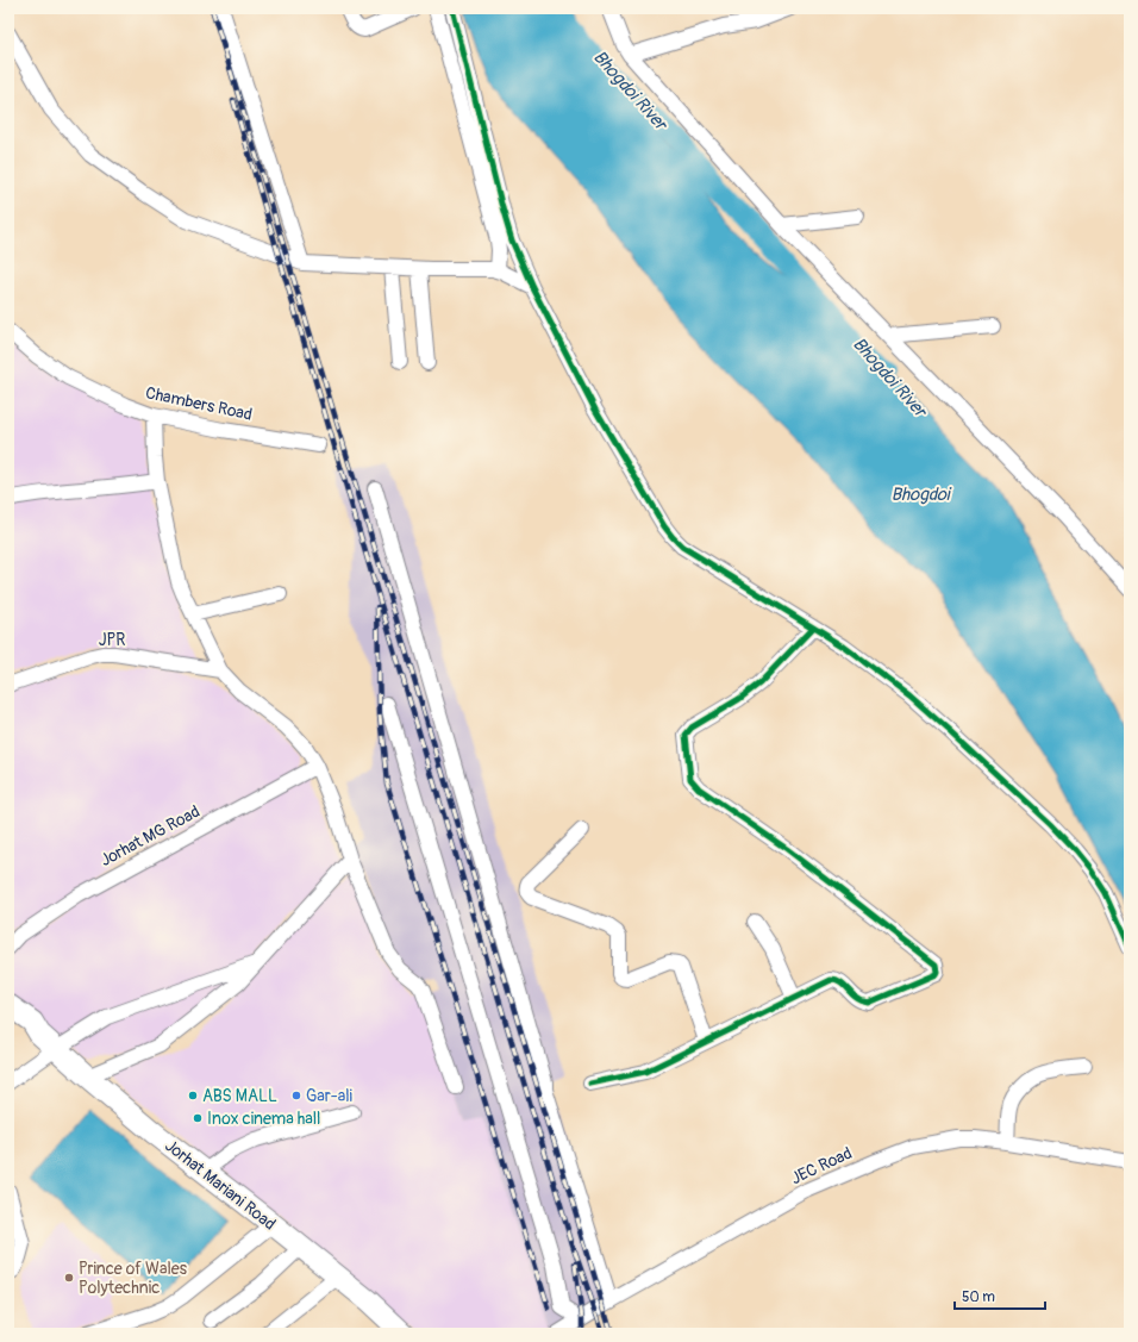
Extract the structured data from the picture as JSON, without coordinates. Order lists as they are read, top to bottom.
{
  "streets": {
    "highway": ["Jorhat Mariani Road"],
    "street": [
      "Chambers Road",
      "JPR",
      "Jorhat MG Road",
      "JEC Road"
    ]
  },
  "water": ["Bhogdoi River", "Bhogdoi"],
  "places": [
    "ABS MALL",
    "Gar-ali",
    "Inox cinema hall",
    "Prince of Wales Polytechnic"
  ],
  "scale_bar": "50 m"
}
